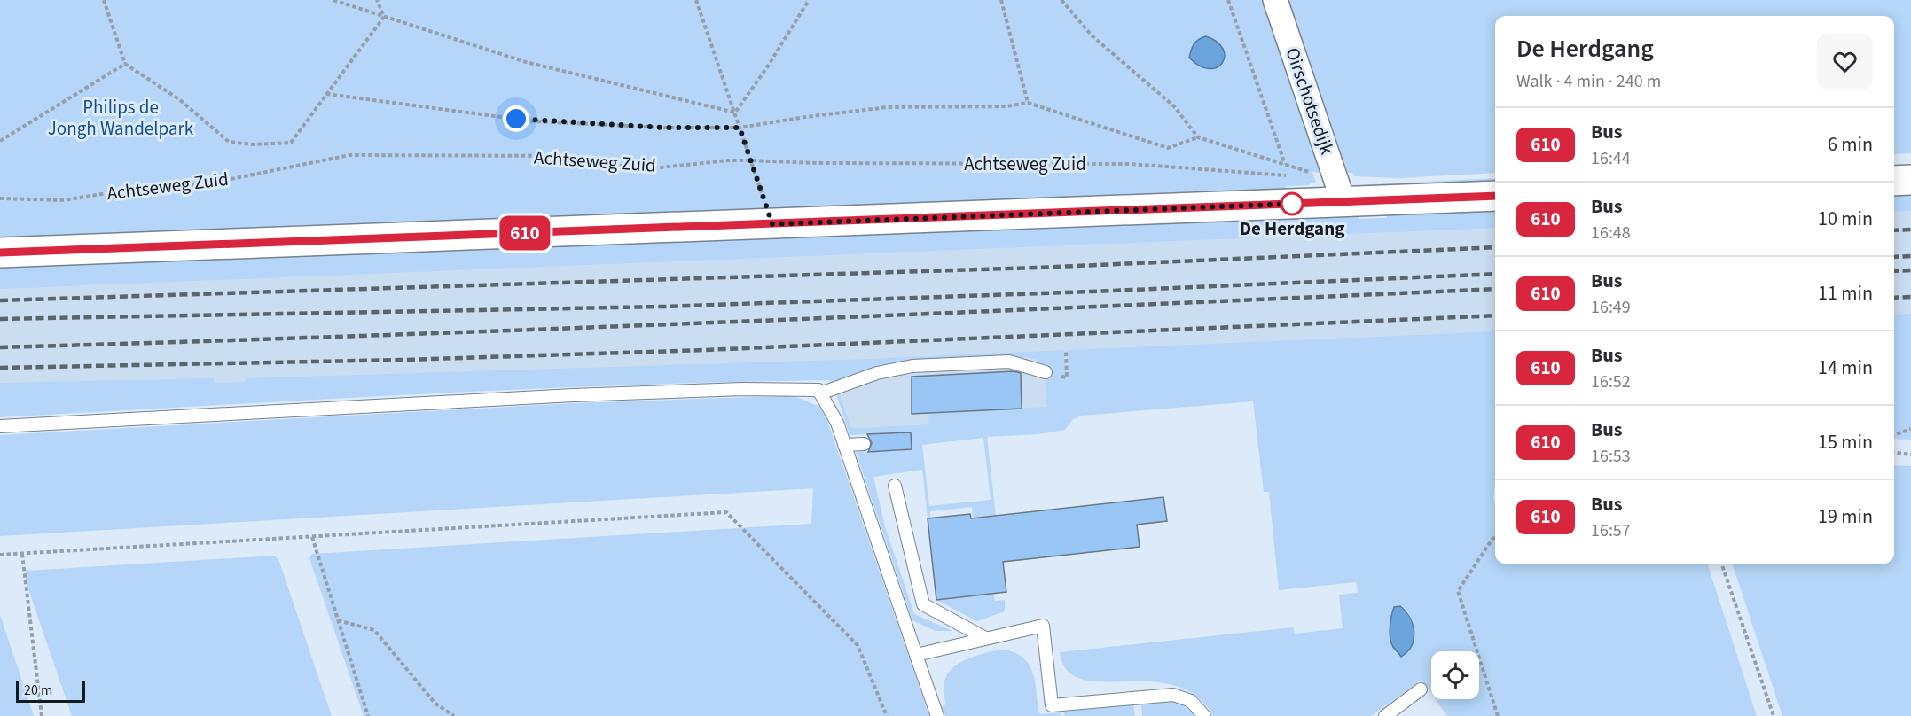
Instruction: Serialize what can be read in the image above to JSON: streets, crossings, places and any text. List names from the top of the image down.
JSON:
{
  "streets": {
    "street": ["Oirschotsedijk"],
    "path": ["Achtseweg Zuid"]
  },
  "parks": ["Philips de Jongh Wandelpark"],
  "places": ["De Herdgang"],
  "lines": ["bus line 610"],
  "scale_bar": "20 m",
  "page": {
    "on_map": "610",
    "heading": ["De Herdgang", "Walk · 4 min · 240 m"],
    "list": [
      {
        "mark": "610",
        "name": "Bus",
        "note": "16:44",
        "value": "6 min"
      },
      {
        "mark": "610",
        "name": "Bus",
        "note": "16:48",
        "value": "10 min"
      },
      {
        "mark": "610",
        "name": "Bus",
        "note": "16:49",
        "value": "11 min"
      },
      {
        "mark": "610",
        "name": "Bus",
        "note": "16:52",
        "value": "14 min"
      },
      {
        "mark": "610",
        "name": "Bus",
        "note": "16:53",
        "value": "15 min"
      },
      {
        "mark": "610",
        "name": "Bus",
        "note": "16:57",
        "value": "19 min"
      }
    ],
    "scale": "20 m"
  }
}
